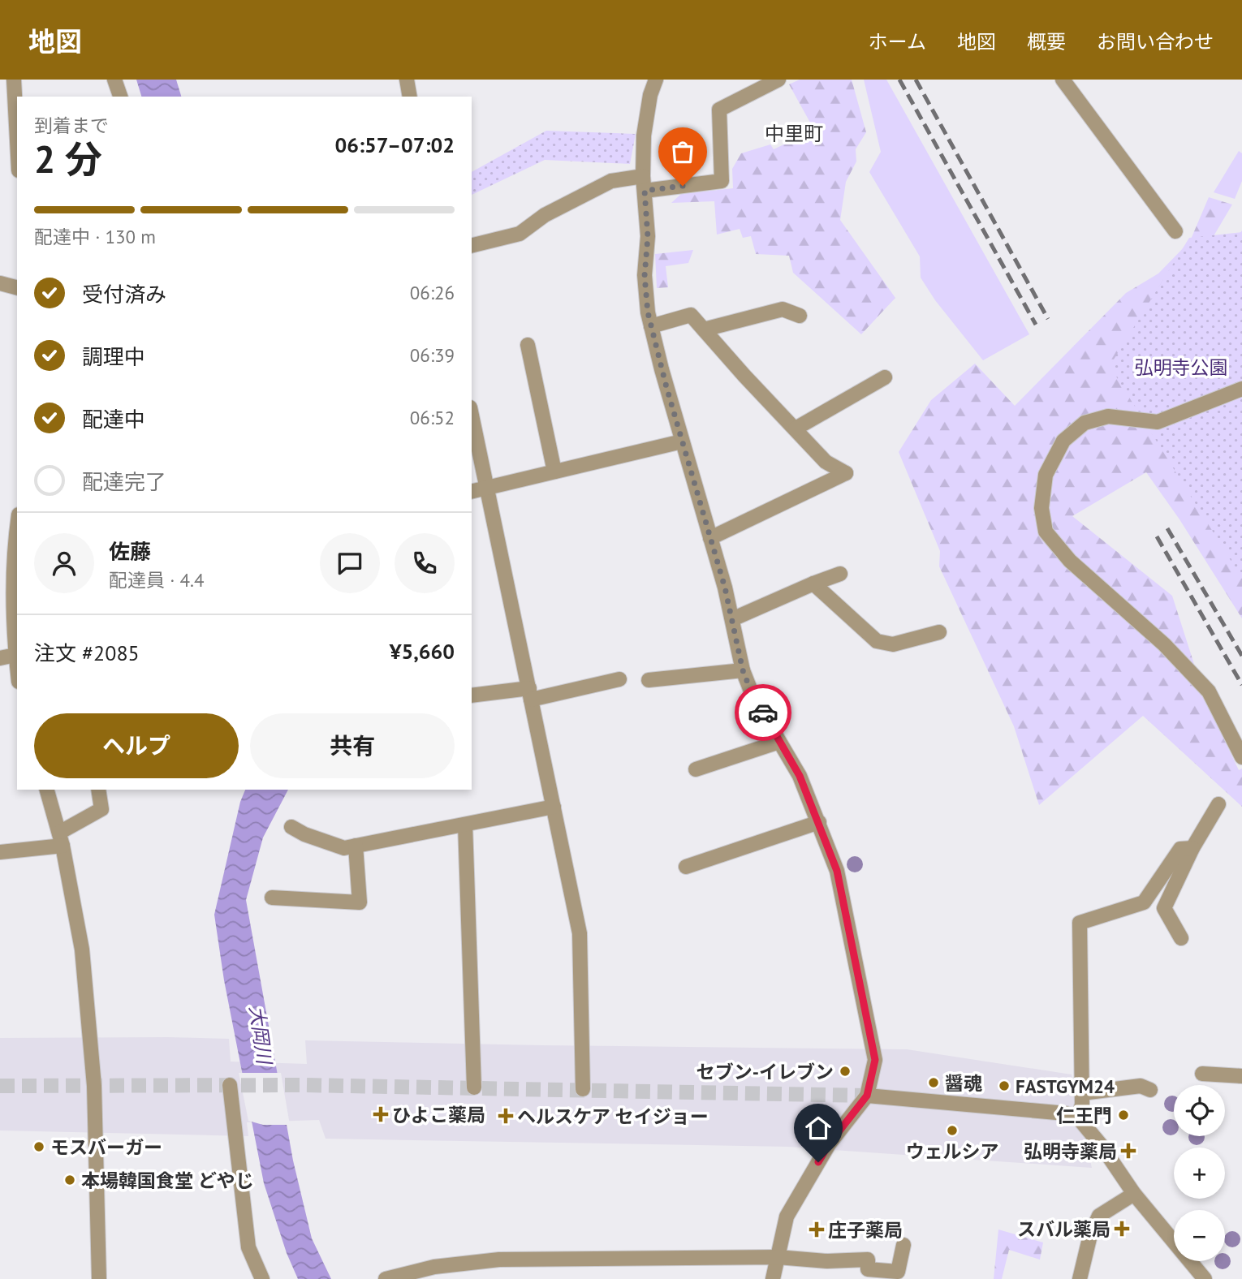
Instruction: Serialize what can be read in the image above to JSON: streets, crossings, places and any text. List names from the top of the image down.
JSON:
{
  "districts": ["中里町"],
  "water": ["大岡川"],
  "parks": ["弘明寺公園"],
  "places": {
    "other": [
      "セブン-イレブン",
      "醤魂",
      "FASTGYM24",
      "仁王門",
      "ウェルシア",
      "モスバーガー",
      "本場韓国食堂 どやじ"
    ],
    "health": [
      "ひよこ薬局",
      "ヘルスケア セイジョー",
      "弘明寺薬局",
      "スバル薬局",
      "庄子薬局"
    ]
  },
  "page": {
    "header": "地図",
    "nav": [
      "ホーム",
      "地図",
      "概要",
      "お問い合わせ"
    ],
    "heading": ["2 分", "到着まで", "06:57–07:02"],
    "panel": [
      "佐藤",
      "配達員 · 4.4",
      "注文 #2085",
      "¥5,660"
    ],
    "bar": "配達中 · 130 m",
    "list": [
      ["受付済み", "06:26"],
      ["調理中", "06:39"],
      ["配達中", "06:52"],
      "配達完了"
    ],
    "buttons": ["ヘルプ", "共有"],
    "map_buttons": ["+", "−"]
  }
}
